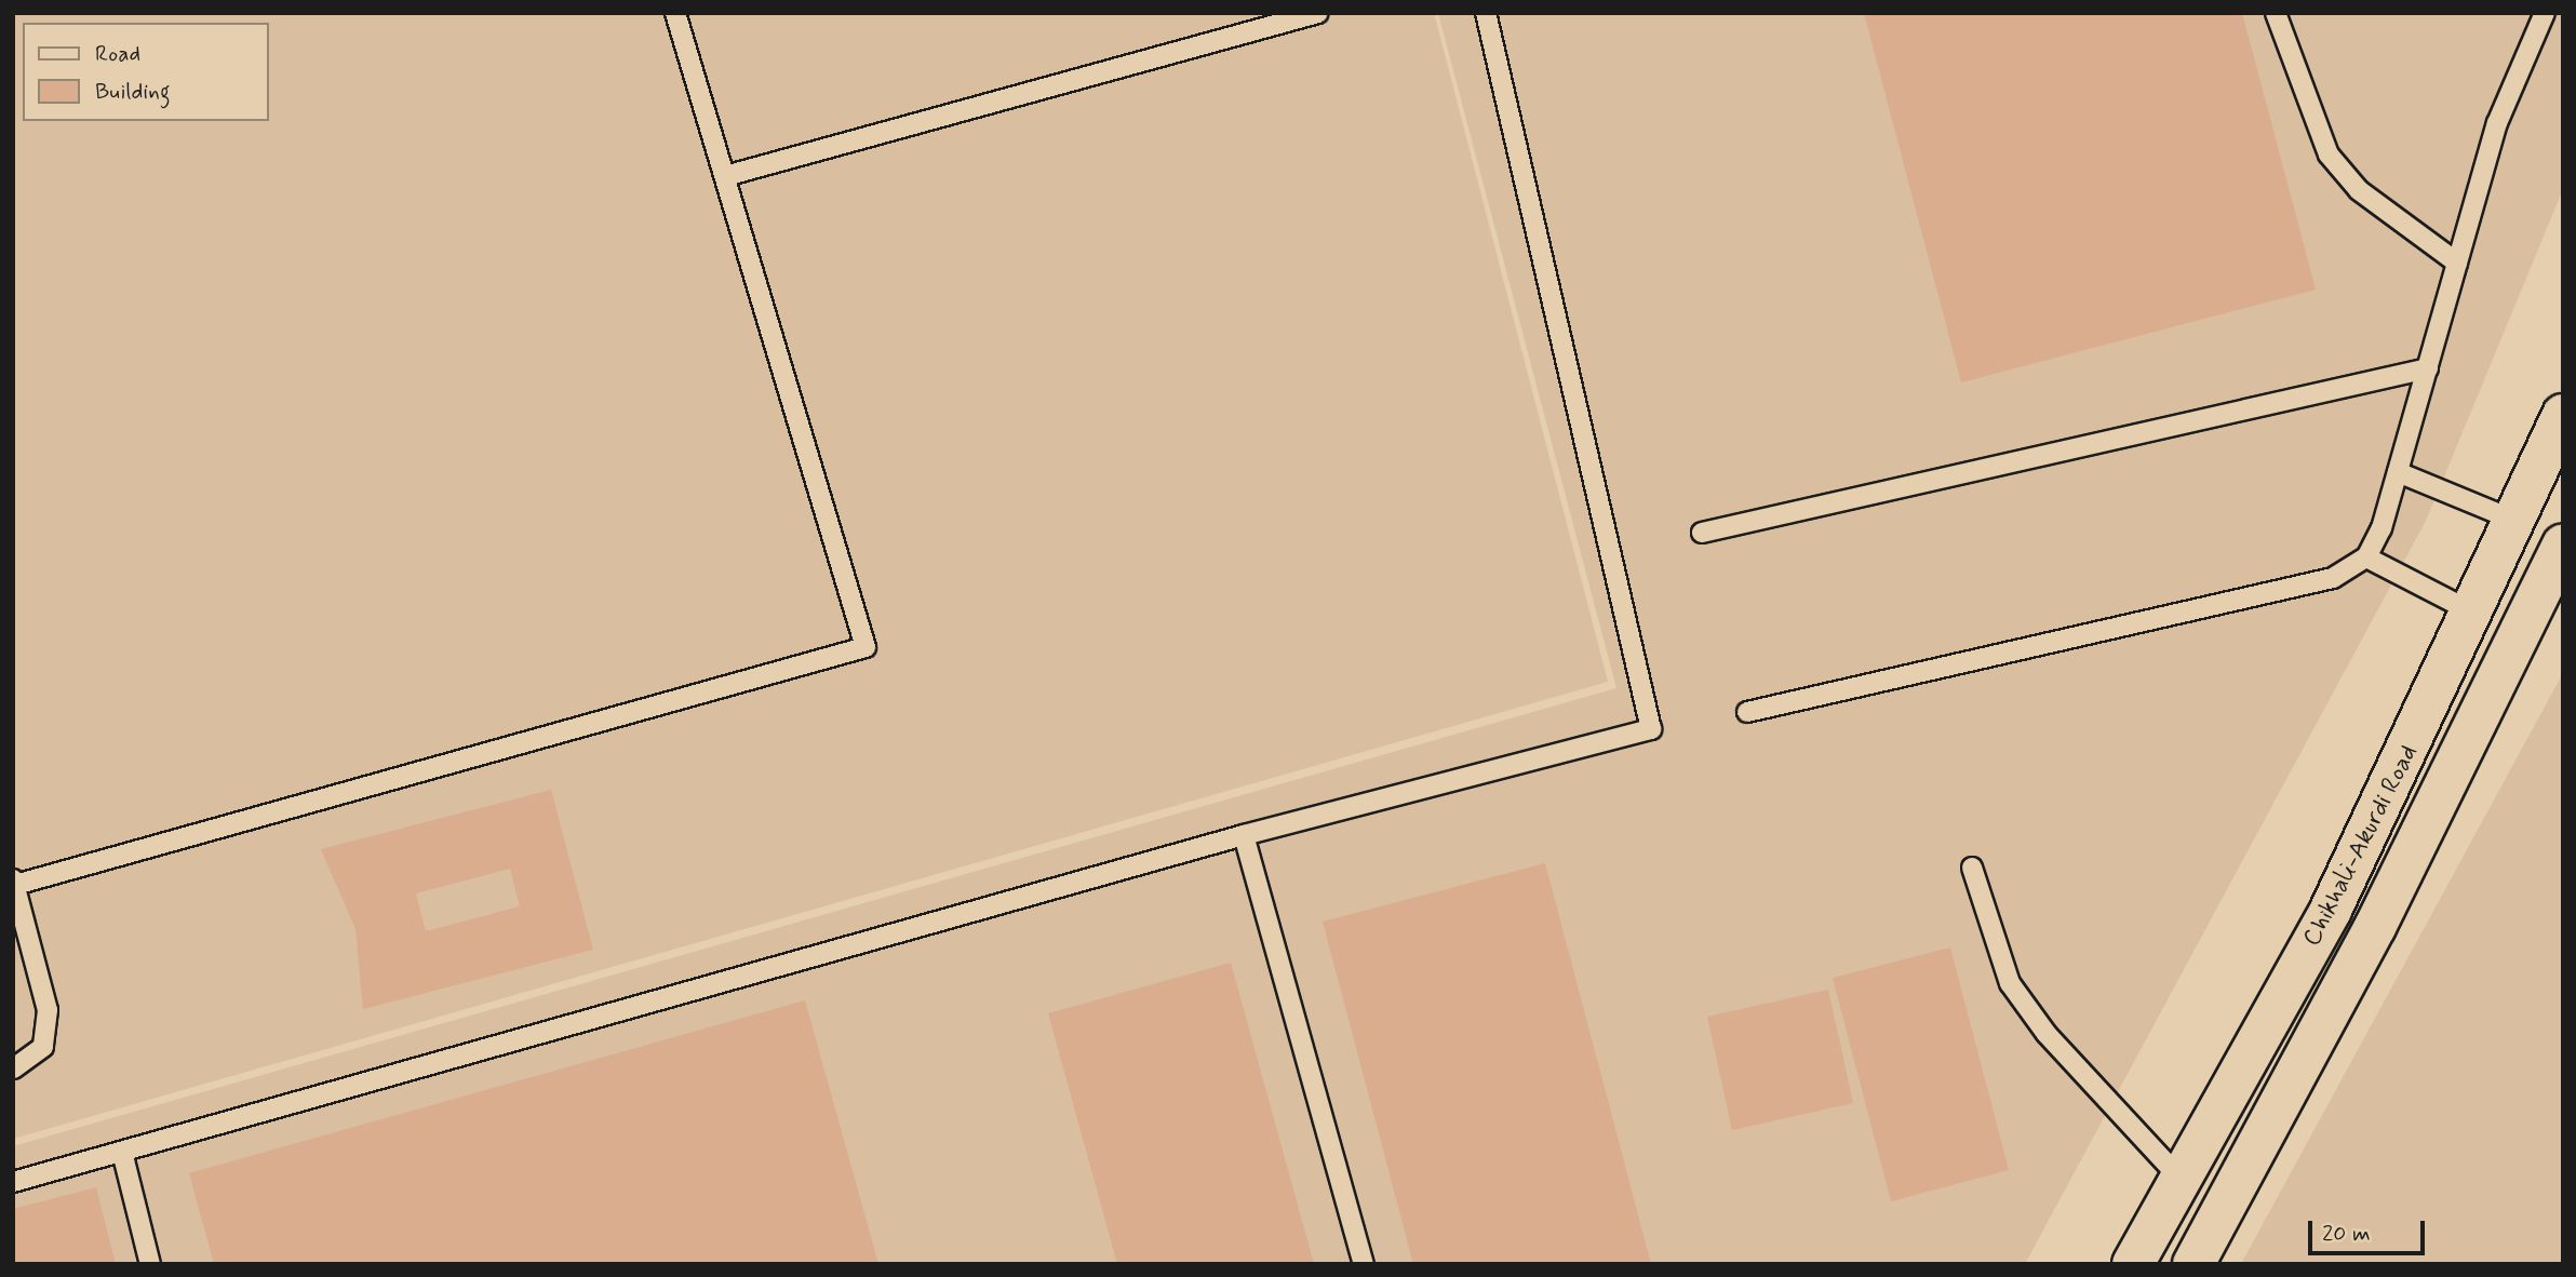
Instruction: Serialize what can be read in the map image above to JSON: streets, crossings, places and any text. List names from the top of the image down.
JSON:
{
  "streets": {
    "main road": ["Chikhali-Akurdi Road"]
  },
  "legend": ["Road", "Building"],
  "scale_bar": "20 m"
}
